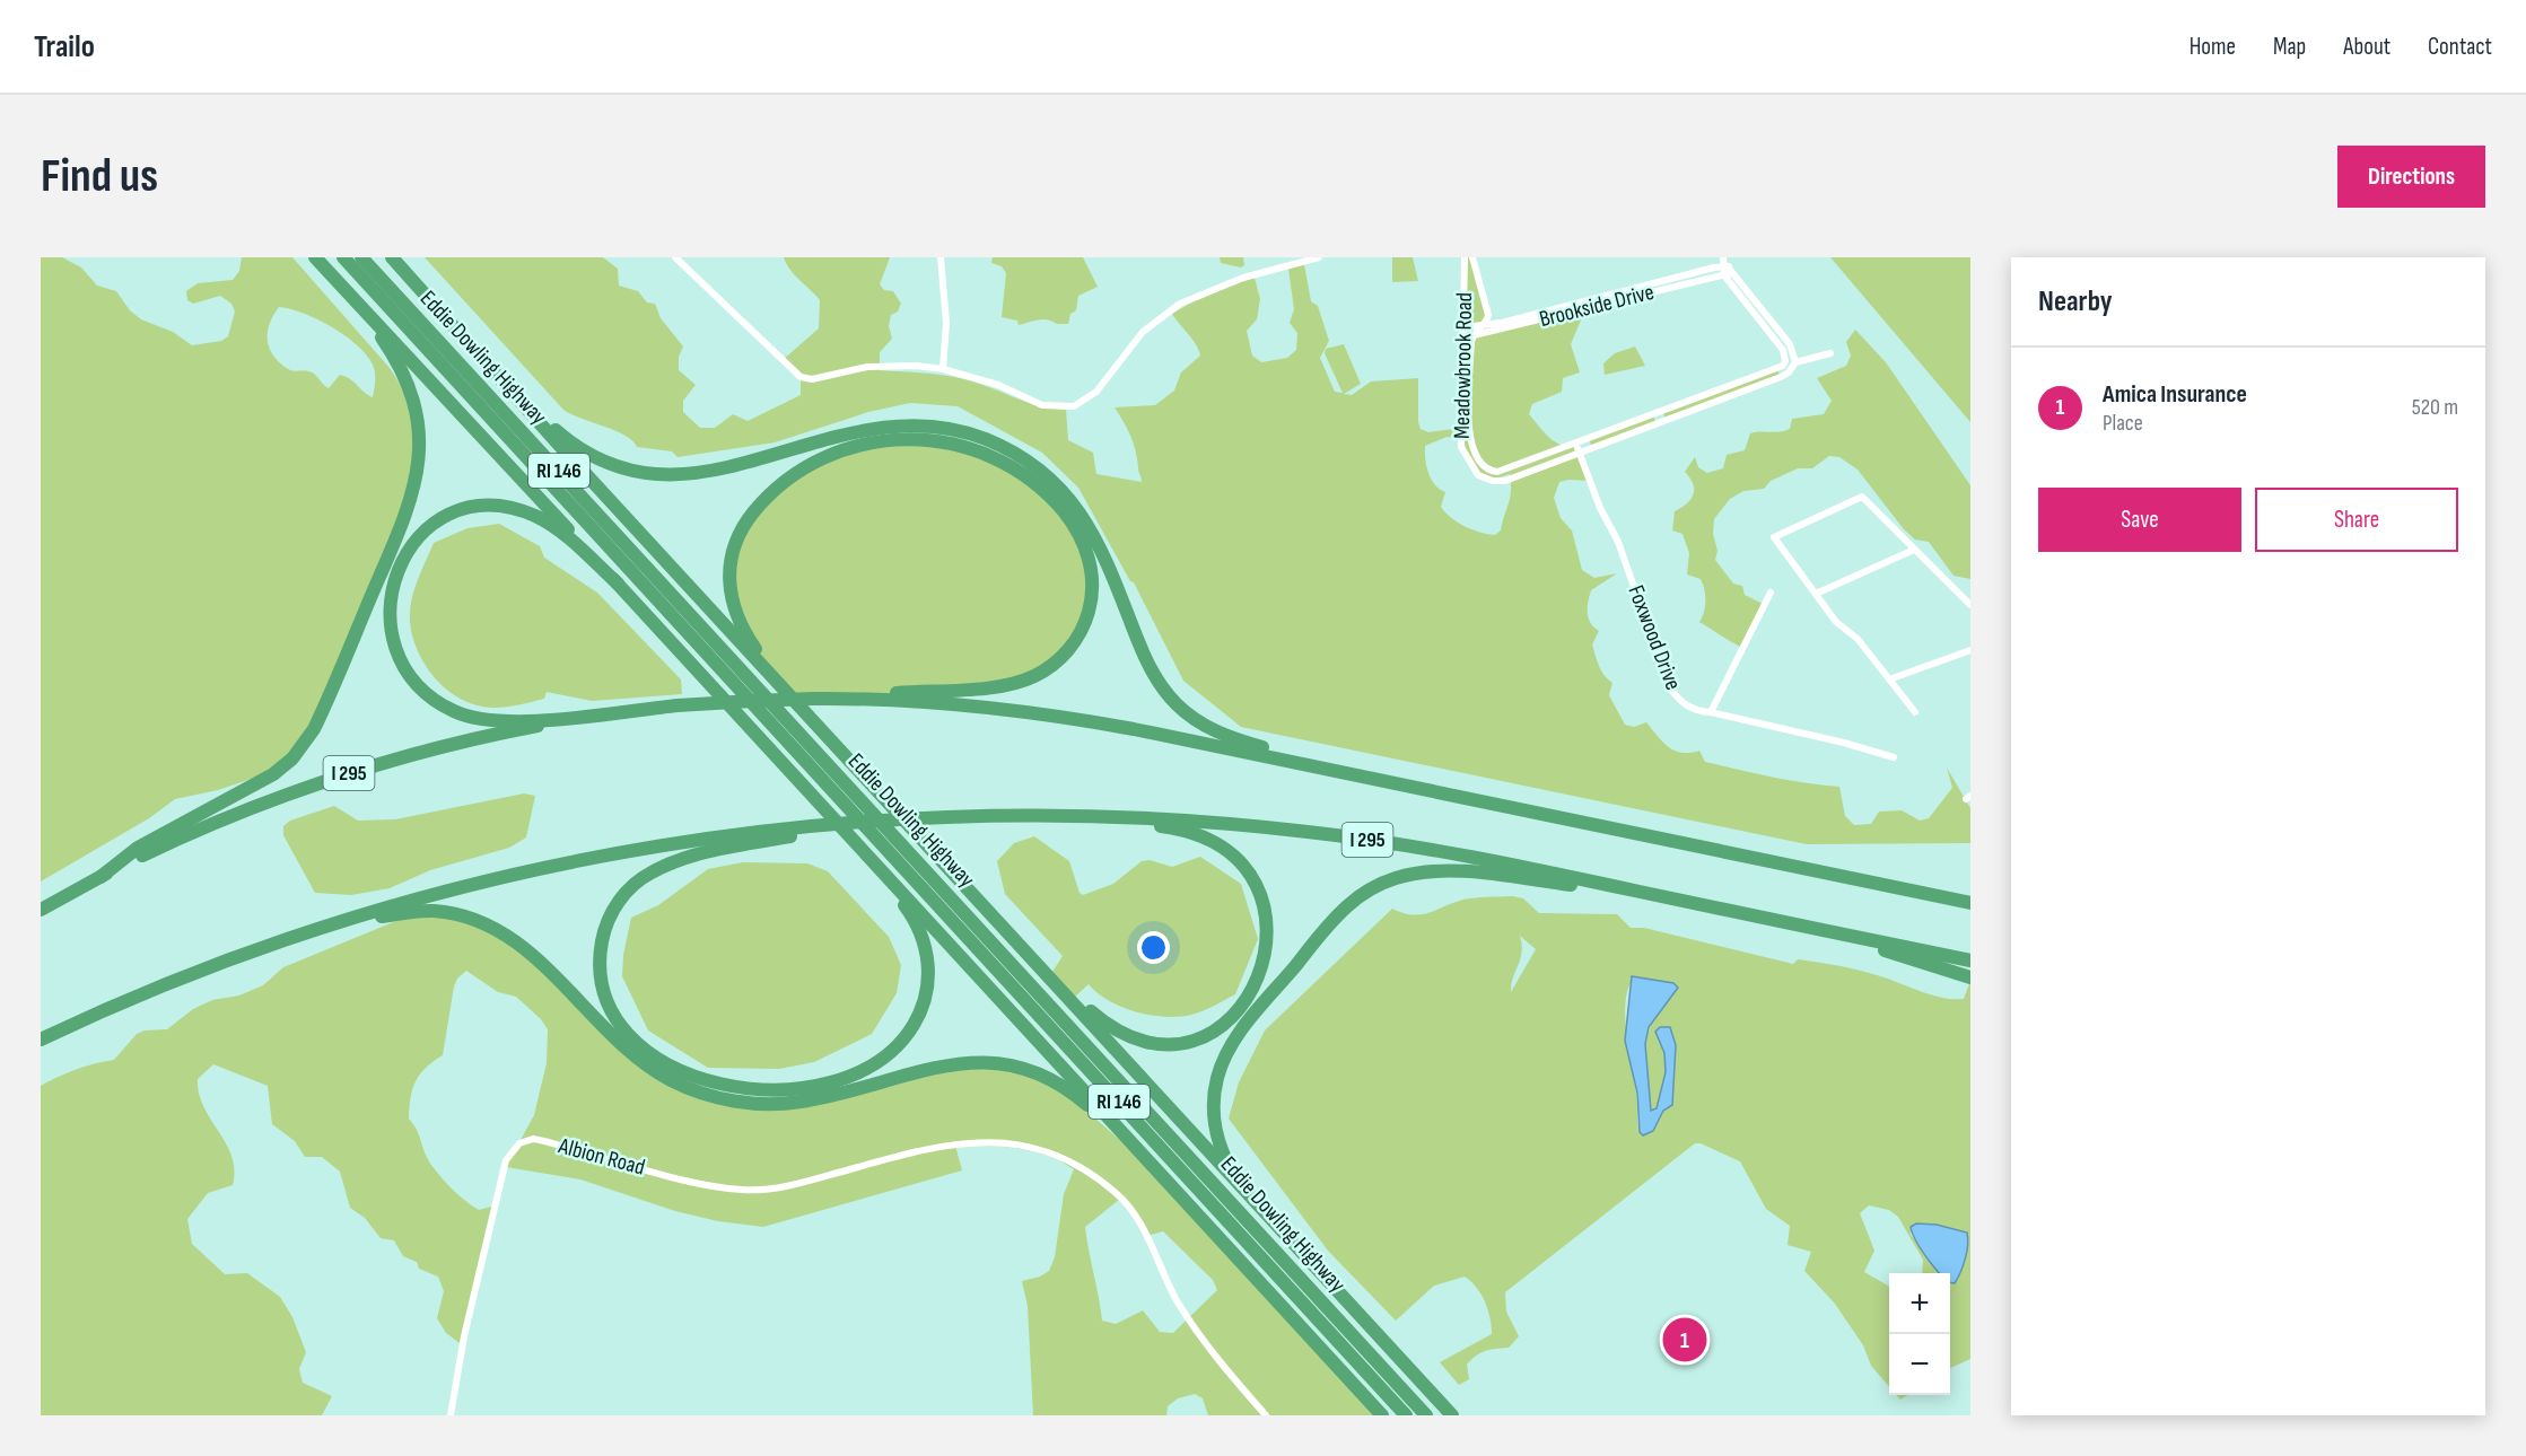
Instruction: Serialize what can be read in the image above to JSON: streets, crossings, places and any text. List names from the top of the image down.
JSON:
{
  "streets": {
    "highway": ["Eddie Dowling Highway", "RI 146", "I 295"],
    "street": [
      "Brookside Drive",
      "Meadowbrook Road",
      "Foxwood Drive",
      "Albion Road"
    ]
  },
  "crossings": [
    ["Brookside Drive", "Meadowbrook Road"],
    ["Meadowbrook Road", "Foxwood Drive"]
  ],
  "page": {
    "header": "Trailo",
    "nav": [
      "Home",
      "Map",
      "About",
      "Contact"
    ],
    "buttons": [
      "Directions",
      ["Save", "Share"]
    ],
    "title": "Find us",
    "heading": "Nearby",
    "list": [
      {
        "mark": "1",
        "name": "Amica Insurance",
        "note": "Place",
        "value": "520 m"
      }
    ],
    "map_buttons": ["+", "−"],
    "pins": "1"
  }
}
